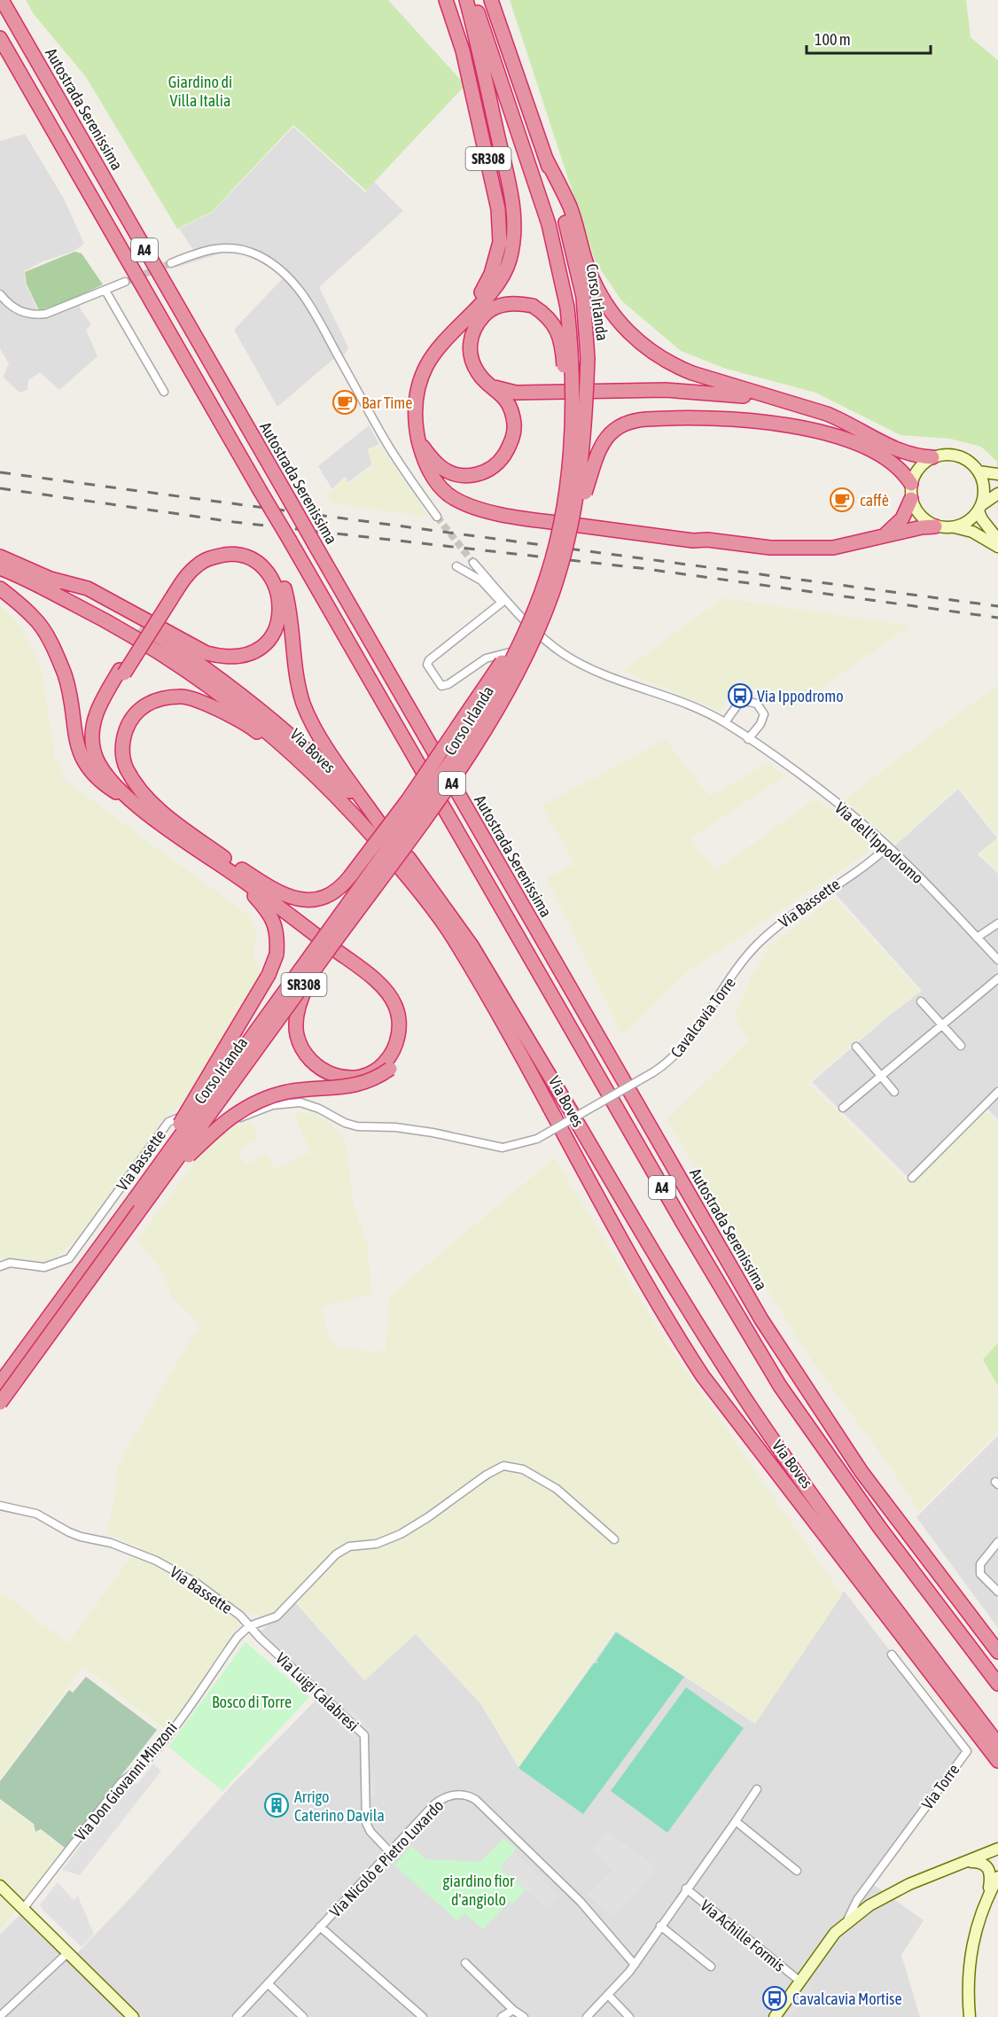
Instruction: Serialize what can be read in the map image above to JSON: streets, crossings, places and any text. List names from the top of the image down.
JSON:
{
  "streets": {
    "highway": [
      "Autostrada Serenissima",
      "SR308",
      "A4",
      "Corso Irlanda",
      "Via Boves"
    ],
    "street": [
      "Via dell'Ippodromo",
      "Via Bassette",
      "Cavalcavia Torre",
      "Via Luigi Calabresi",
      "Via Don Giovanni Minzoni",
      "Via Torre",
      "Via Nicolò e Pietro Luxardo",
      "Via Achille Formis"
    ]
  },
  "crossings": [
    ["Via dell'Ippodromo", "Via Bassette"],
    ["Via Bassette", "Cavalcavia Torre"],
    ["Via Bassette", "Via Luigi Calabresi"],
    ["Via Bassette", "Via Don Giovanni Minzoni"],
    ["Via Luigi Calabresi", "Via Don Giovanni Minzoni"],
    ["Via Luigi Calabresi", "Via Nicolò e Pietro Luxardo"]
  ],
  "parks": ["Giardino di Villa Italia", "Bosco di Torre", "giardino fior d'angiolo"],
  "places": {
    "cafe": ["Bar Time", "caffè"],
    "bus stop": ["Via Ippodromo", "Cavalcavia Mortise"],
    "building": ["Arrigo Caterino Davila"]
  },
  "scale_bar": "100 m"
}
